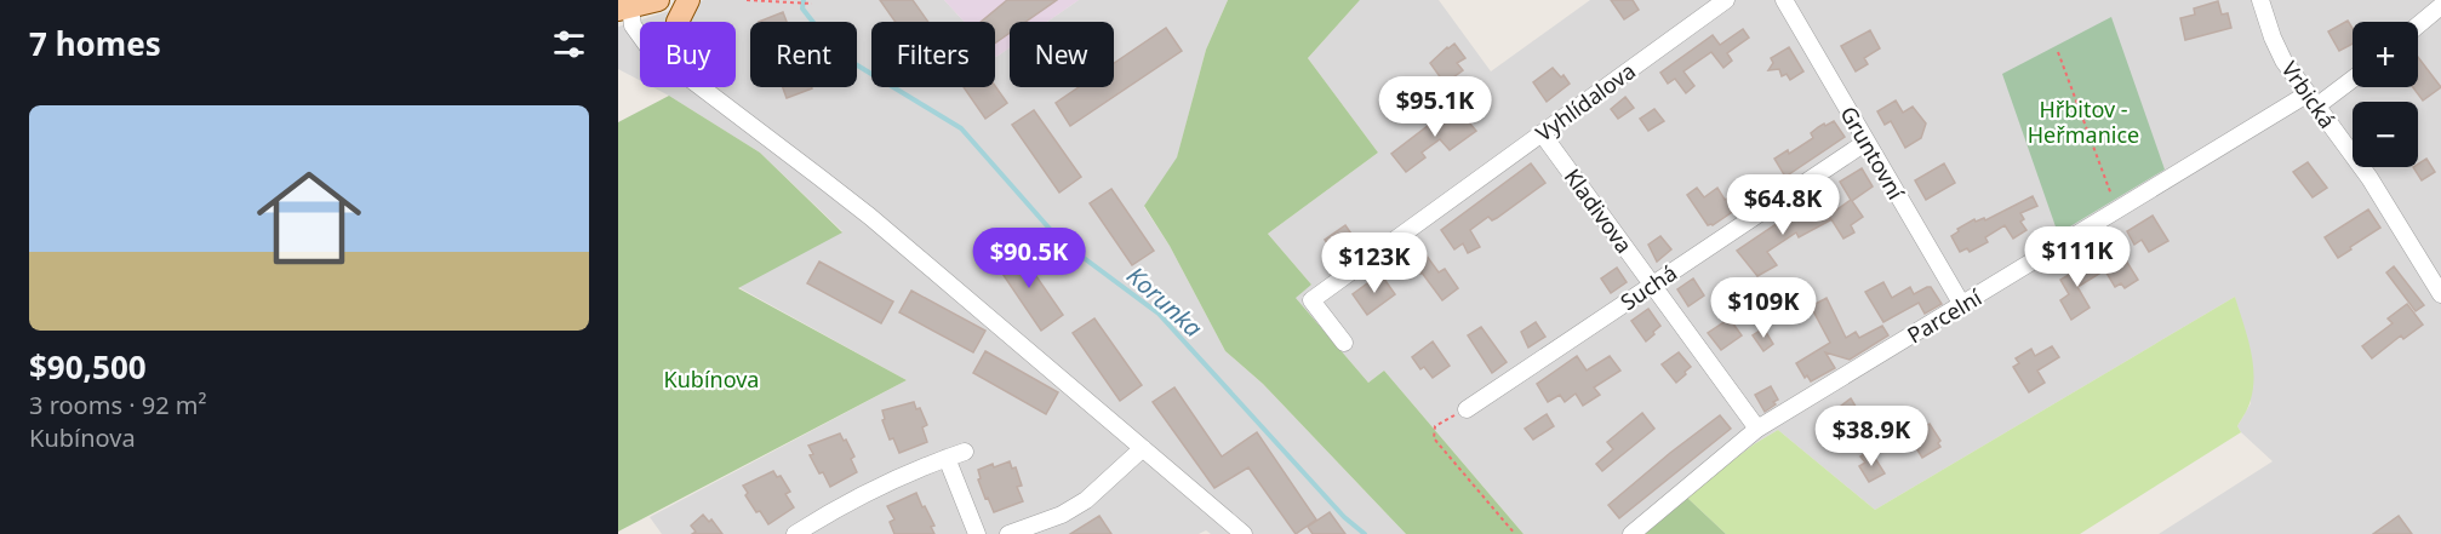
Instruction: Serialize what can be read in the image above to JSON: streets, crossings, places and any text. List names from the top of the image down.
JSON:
{
  "streets": {
    "street": [
      "Vrbická",
      "Vyhlídalova",
      "Gruntovní",
      "Kladivova",
      "Suchá",
      "Parcelní"
    ]
  },
  "crossings": [
    ["Vrbická", "Parcelní"],
    ["Vyhlídalova", "Kladivova"],
    ["Gruntovní", "Suchá"],
    ["Gruntovní", "Parcelní"],
    ["Kladivova", "Suchá"],
    ["Kladivova", "Parcelní"]
  ],
  "water": ["Korunka"],
  "parks": ["Hřbitov - Heřmanice", "Kubínova"],
  "page": {
    "heading": "7 homes",
    "map_buttons": ["+", "−"],
    "chip": [
      "Buy",
      "Rent",
      "Filters",
      "New"
    ],
    "price": [
      "$95.1K",
      "$64.8K",
      "$111K",
      "$90.5K",
      "$123K",
      "$109K",
      "$38.9K"
    ],
    "list": [
      {
        "name": "$90,500",
        "note": "3 rooms · 92 m² · Kubínova"
      }
    ]
  }
}
